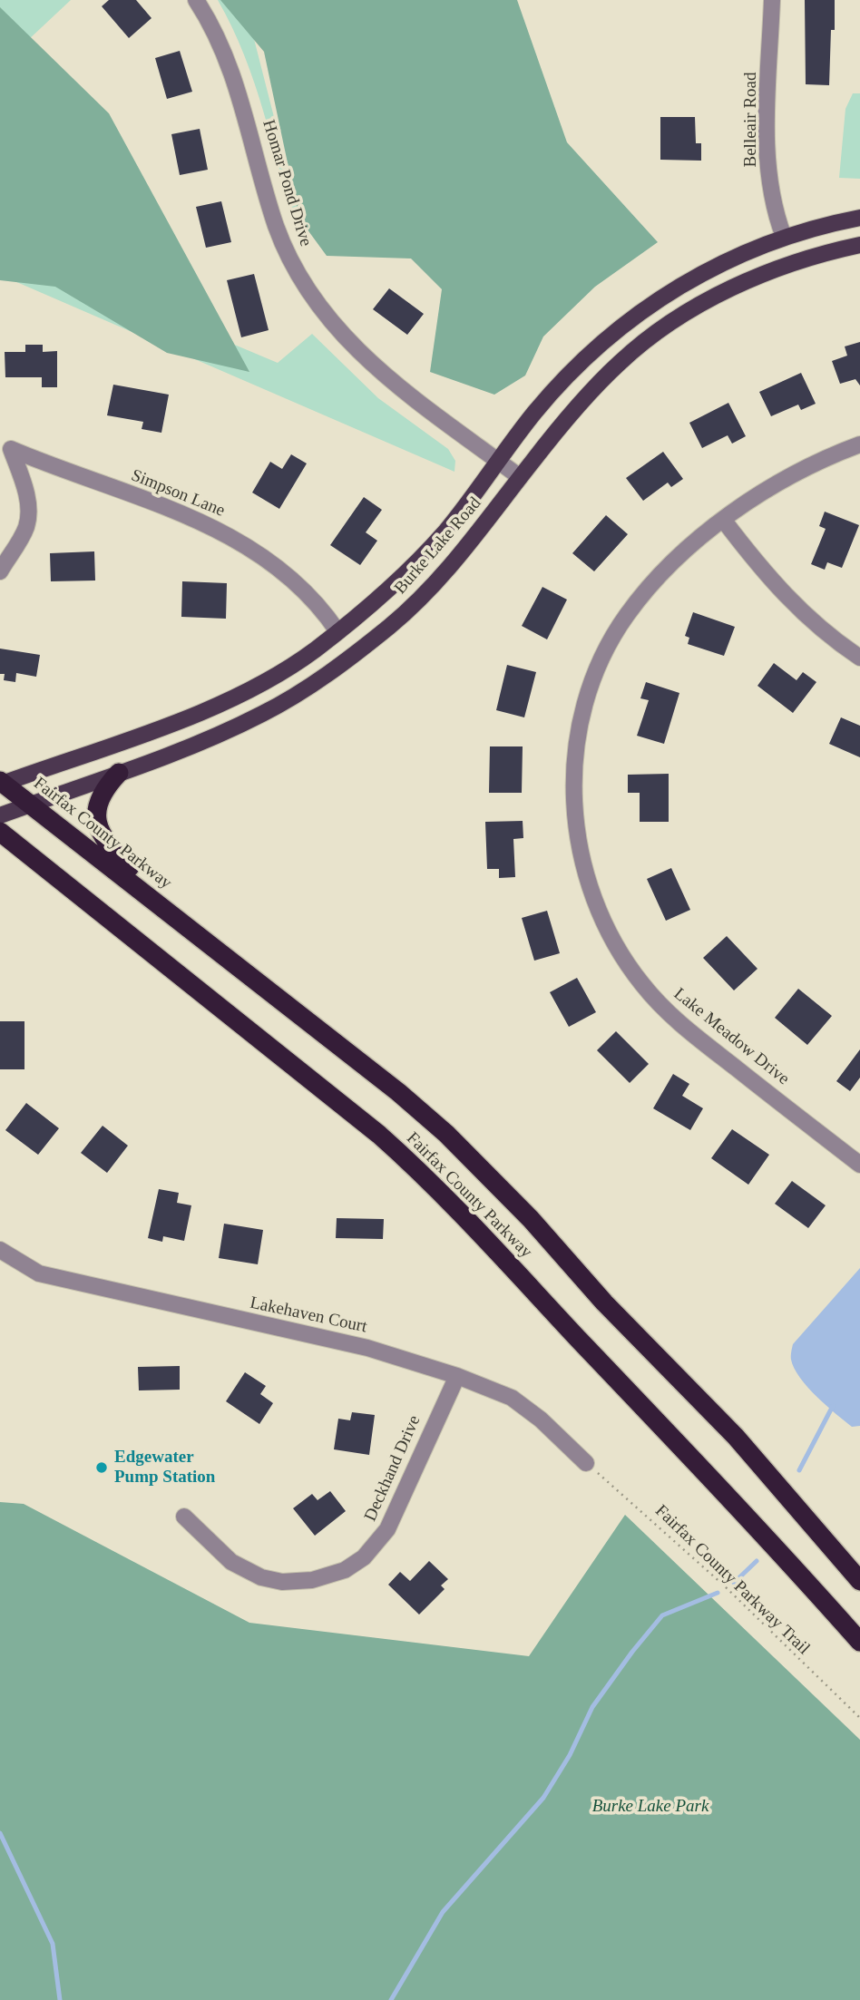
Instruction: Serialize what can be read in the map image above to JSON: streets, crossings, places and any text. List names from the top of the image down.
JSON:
{
  "streets": {
    "highway": ["Fairfax County Parkway"],
    "main road": ["Burke Lake Road"],
    "street": [
      "Belleair Road",
      "Homar Pond Drive",
      "Simpson Lane",
      "Lake Meadow Drive",
      "Lakehaven Court",
      "Deckhand Drive"
    ],
    "path": ["Fairfax County Parkway Trail"]
  },
  "crossings": [
    ["Belleair Road", "Burke Lake Road"],
    ["Homar Pond Drive", "Burke Lake Road"],
    ["Simpson Lane", "Burke Lake Road"],
    ["Burke Lake Road", "Fairfax County Parkway"],
    ["Lakehaven Court", "Deckhand Drive"],
    ["Lakehaven Court", "Fairfax County Parkway Trail"]
  ],
  "parks": ["Burke Lake Park"],
  "places": ["Edgewater Pump Station"]
}
